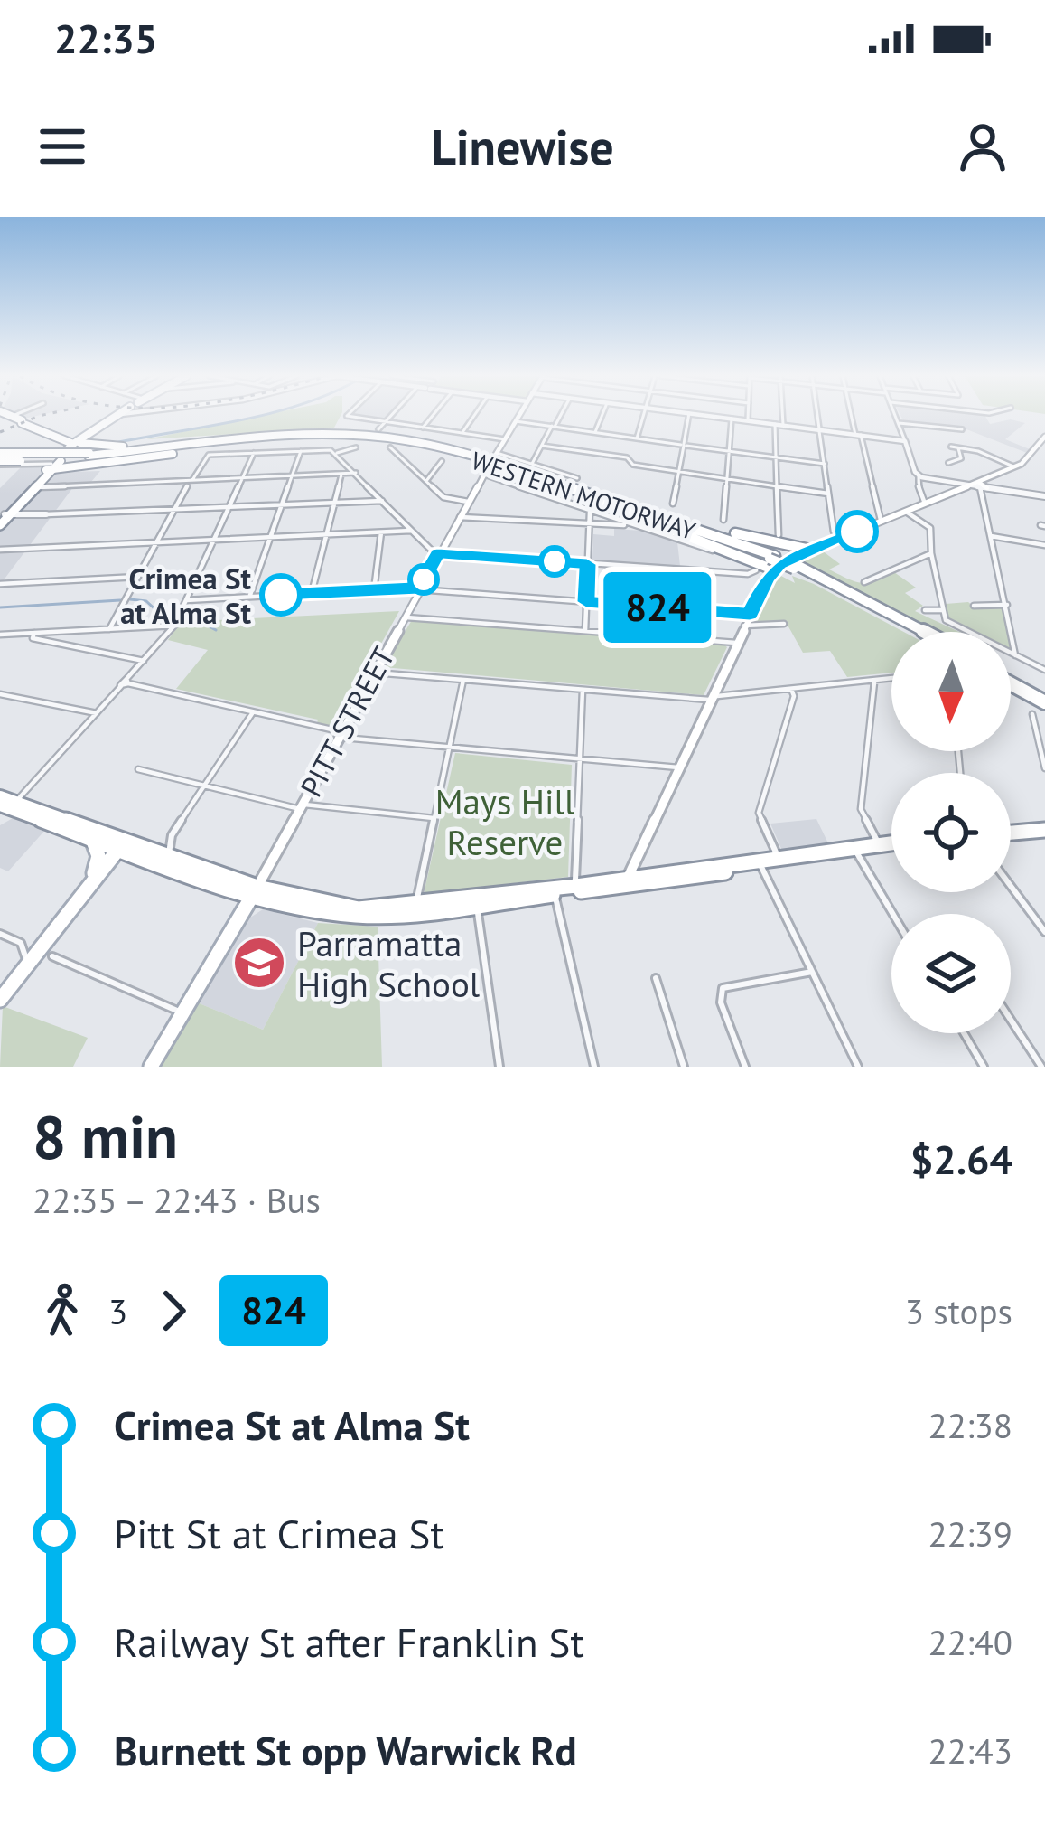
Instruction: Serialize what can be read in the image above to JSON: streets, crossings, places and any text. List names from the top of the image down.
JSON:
{
  "streets": {
    "highway": ["WESTERN MOTORWAY"],
    "main road": ["PITT STREET"]
  },
  "parks": ["Mays Hill Reserve"],
  "places": {
    "other": ["Crimea St at Alma St"],
    "school or university": ["Parramatta High School"]
  },
  "lines": ["bus line 824"],
  "north": "bottom",
  "page": {
    "status": "22:35",
    "header": "Linewise",
    "on_map": "824",
    "heading": ["8 min", "22:35 – 22:43 · Bus", "$2.64"],
    "legs": ["3", "824", "3 stops"],
    "list": [
      {
        "name": "Crimea St at Alma St",
        "value": "22:38"
      },
      {
        "name": "Pitt St at Crimea St",
        "value": "22:39"
      },
      {
        "name": "Railway St after Franklin St",
        "value": "22:40"
      },
      {
        "name": "Burnett St opp Warwick Rd",
        "value": "22:43"
      }
    ]
  }
}
